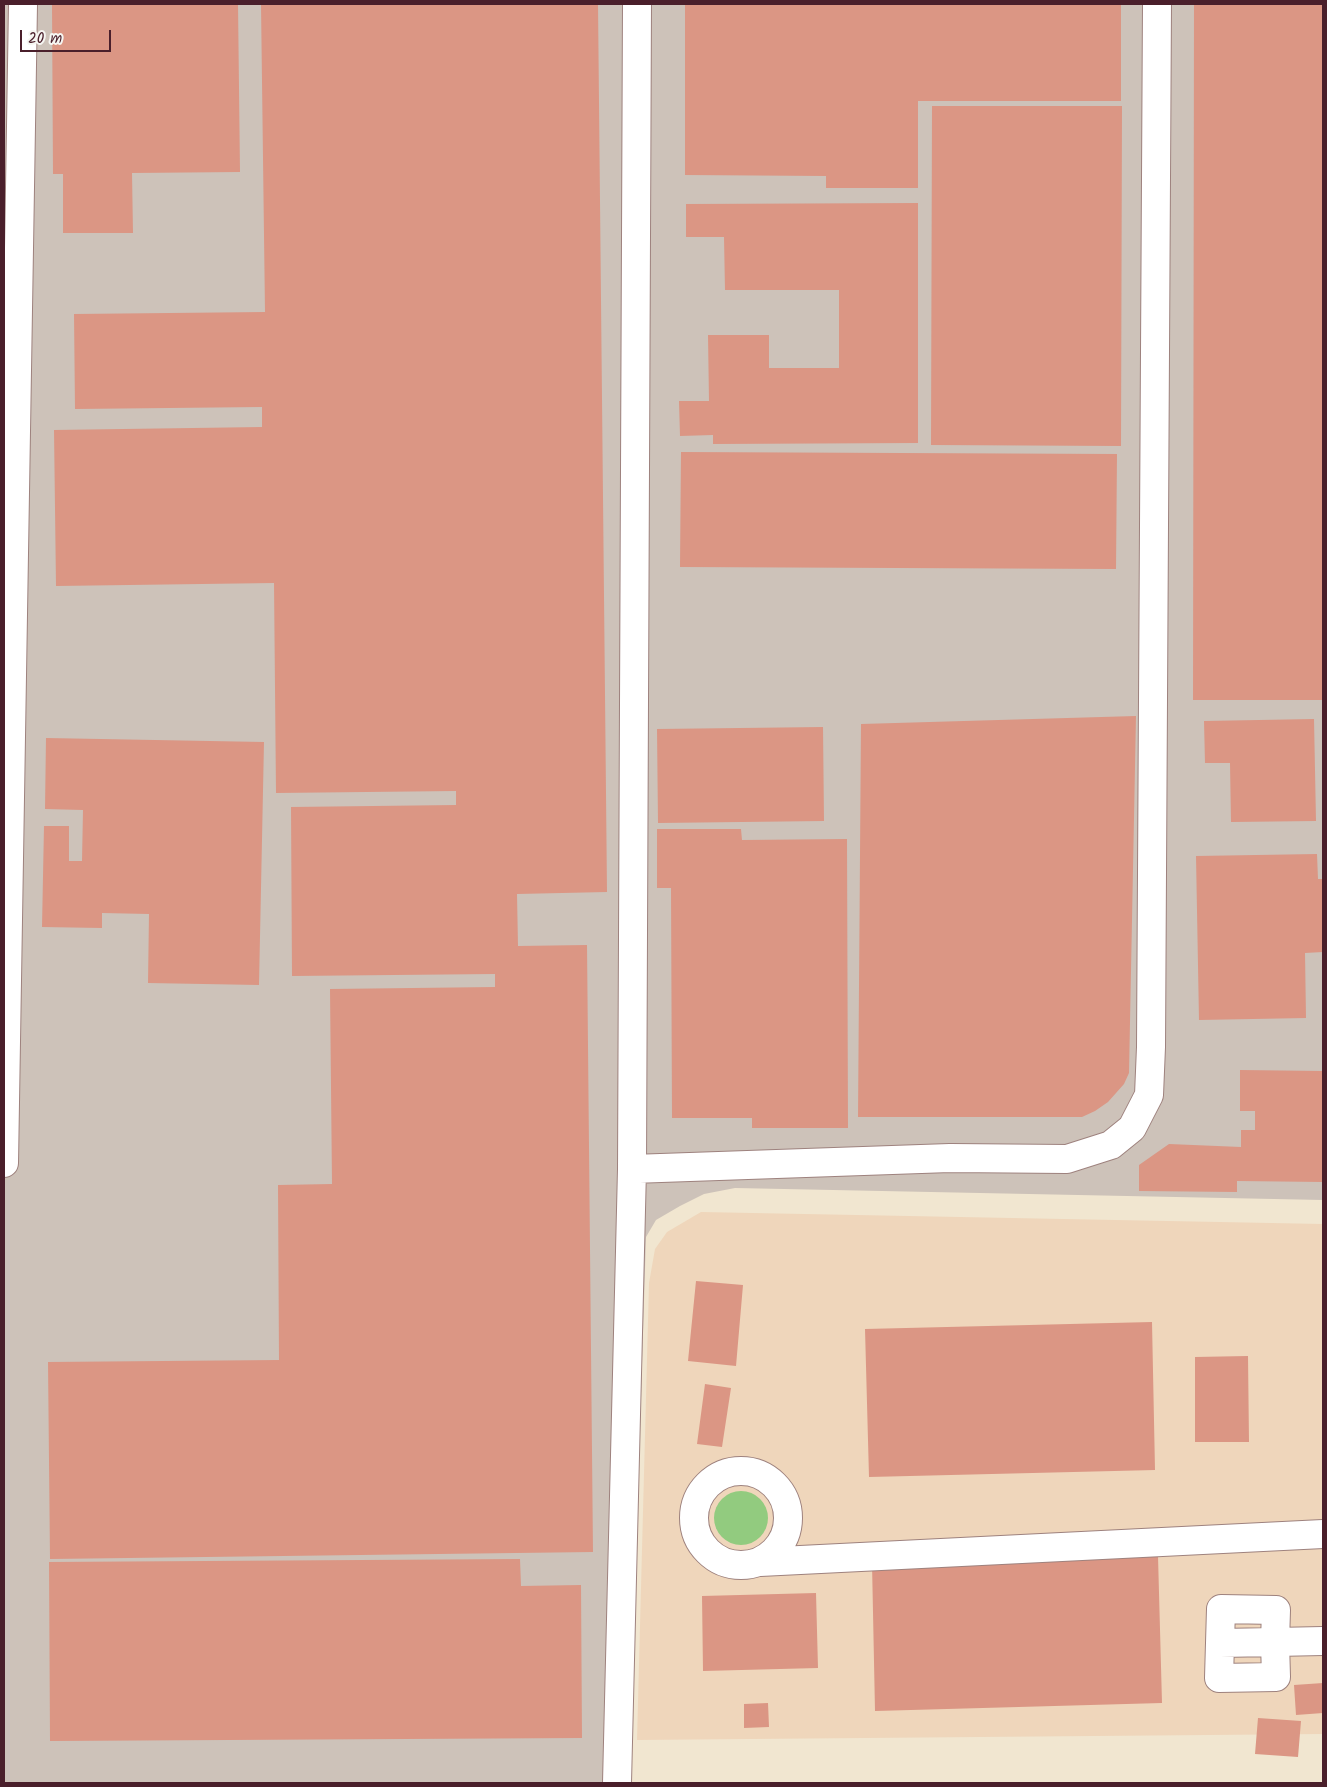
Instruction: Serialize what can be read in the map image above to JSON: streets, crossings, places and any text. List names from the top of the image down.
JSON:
{
  "scale_bar": "20 m"
}
